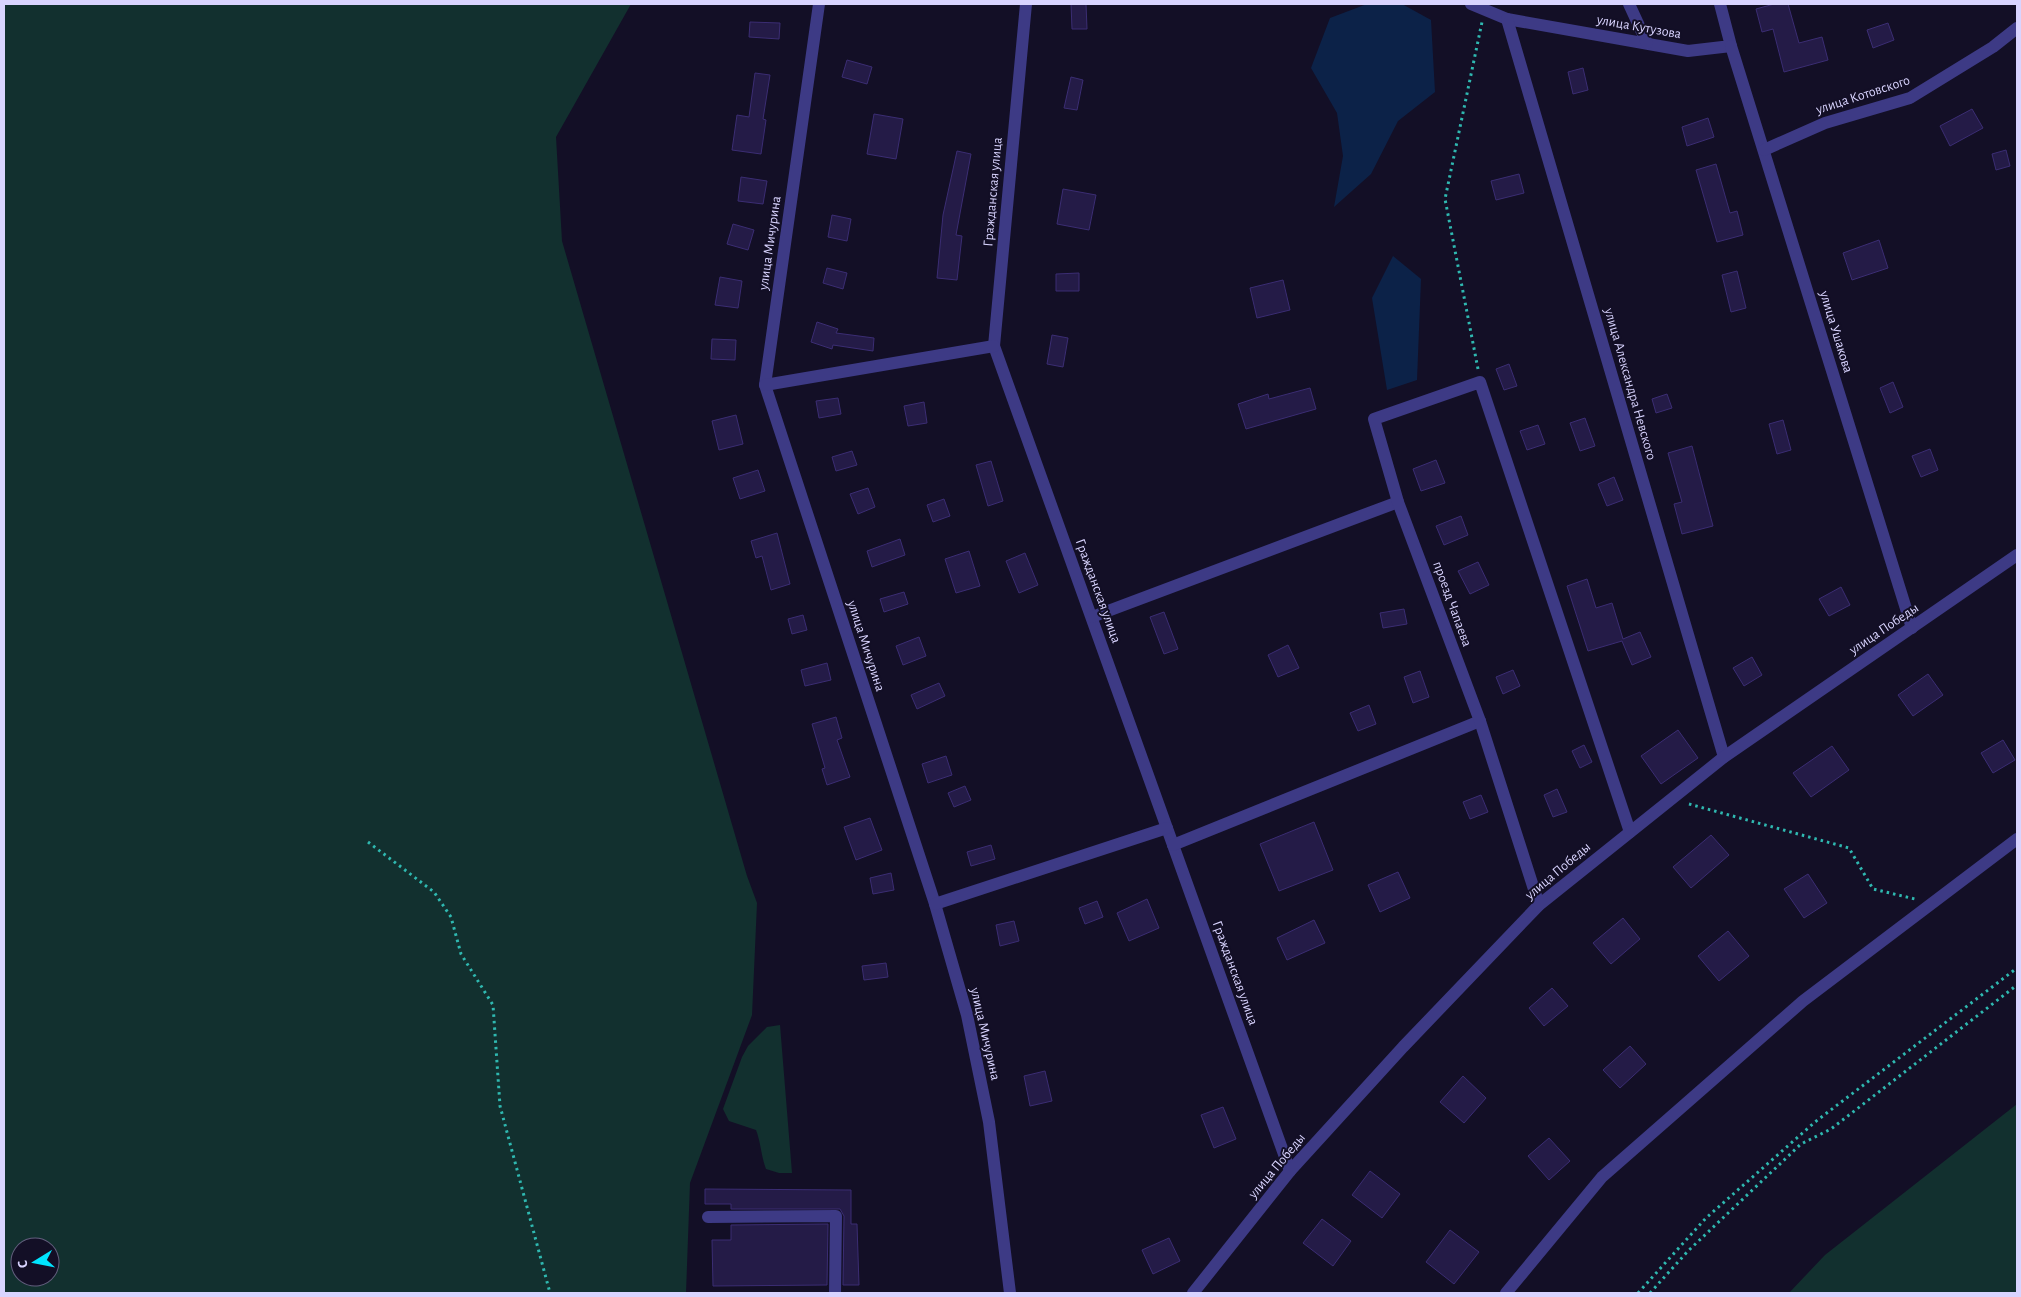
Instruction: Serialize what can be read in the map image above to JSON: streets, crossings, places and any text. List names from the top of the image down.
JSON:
{
  "streets": {
    "street": [
      "улица Кутузова",
      "улица Котовского",
      "Гражданская улица",
      "улица Мичурина",
      "улица Ушакова",
      "улица Александра Невского",
      "проезд Чапаева",
      "улица Победы"
    ]
  },
  "crossings": [
    ["улица Кутузова", "улица Ушакова"],
    ["улица Кутузова", "улица Александра Невского"],
    ["улица Котовского", "улица Ушакова"],
    ["Гражданская улица", "улица Победы"],
    ["улица Ушакова", "улица Победы"],
    ["улица Александра Невского", "улица Победы"],
    ["проезд Чапаева", "улица Победы"]
  ],
  "north": "left"
}
